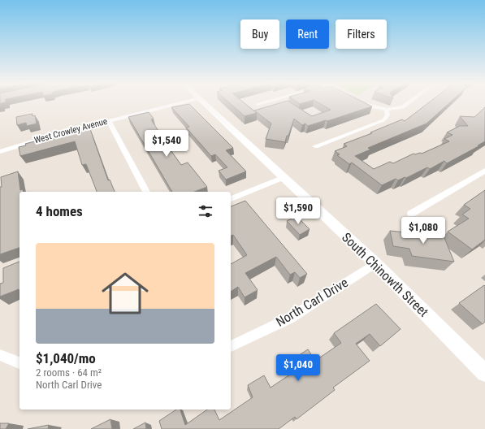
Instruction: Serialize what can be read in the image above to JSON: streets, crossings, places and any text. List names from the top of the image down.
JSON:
{
  "streets": {
    "street": ["West Crowley Avenue", "South Chinowth Street", "North Carl Drive"]
  },
  "crossings": [
    ["South Chinowth Street", "North Carl Drive"]
  ],
  "page": {
    "chip": ["Buy", "Rent", "Filters"],
    "price": [
      "$1,540",
      "$1,590",
      "$1,080",
      "$1,040"
    ],
    "heading": "4 homes",
    "list": [
      {
        "name": "$1,040/mo",
        "note": "2 rooms · 64 m² · North Carl Drive"
      }
    ]
  }
}
